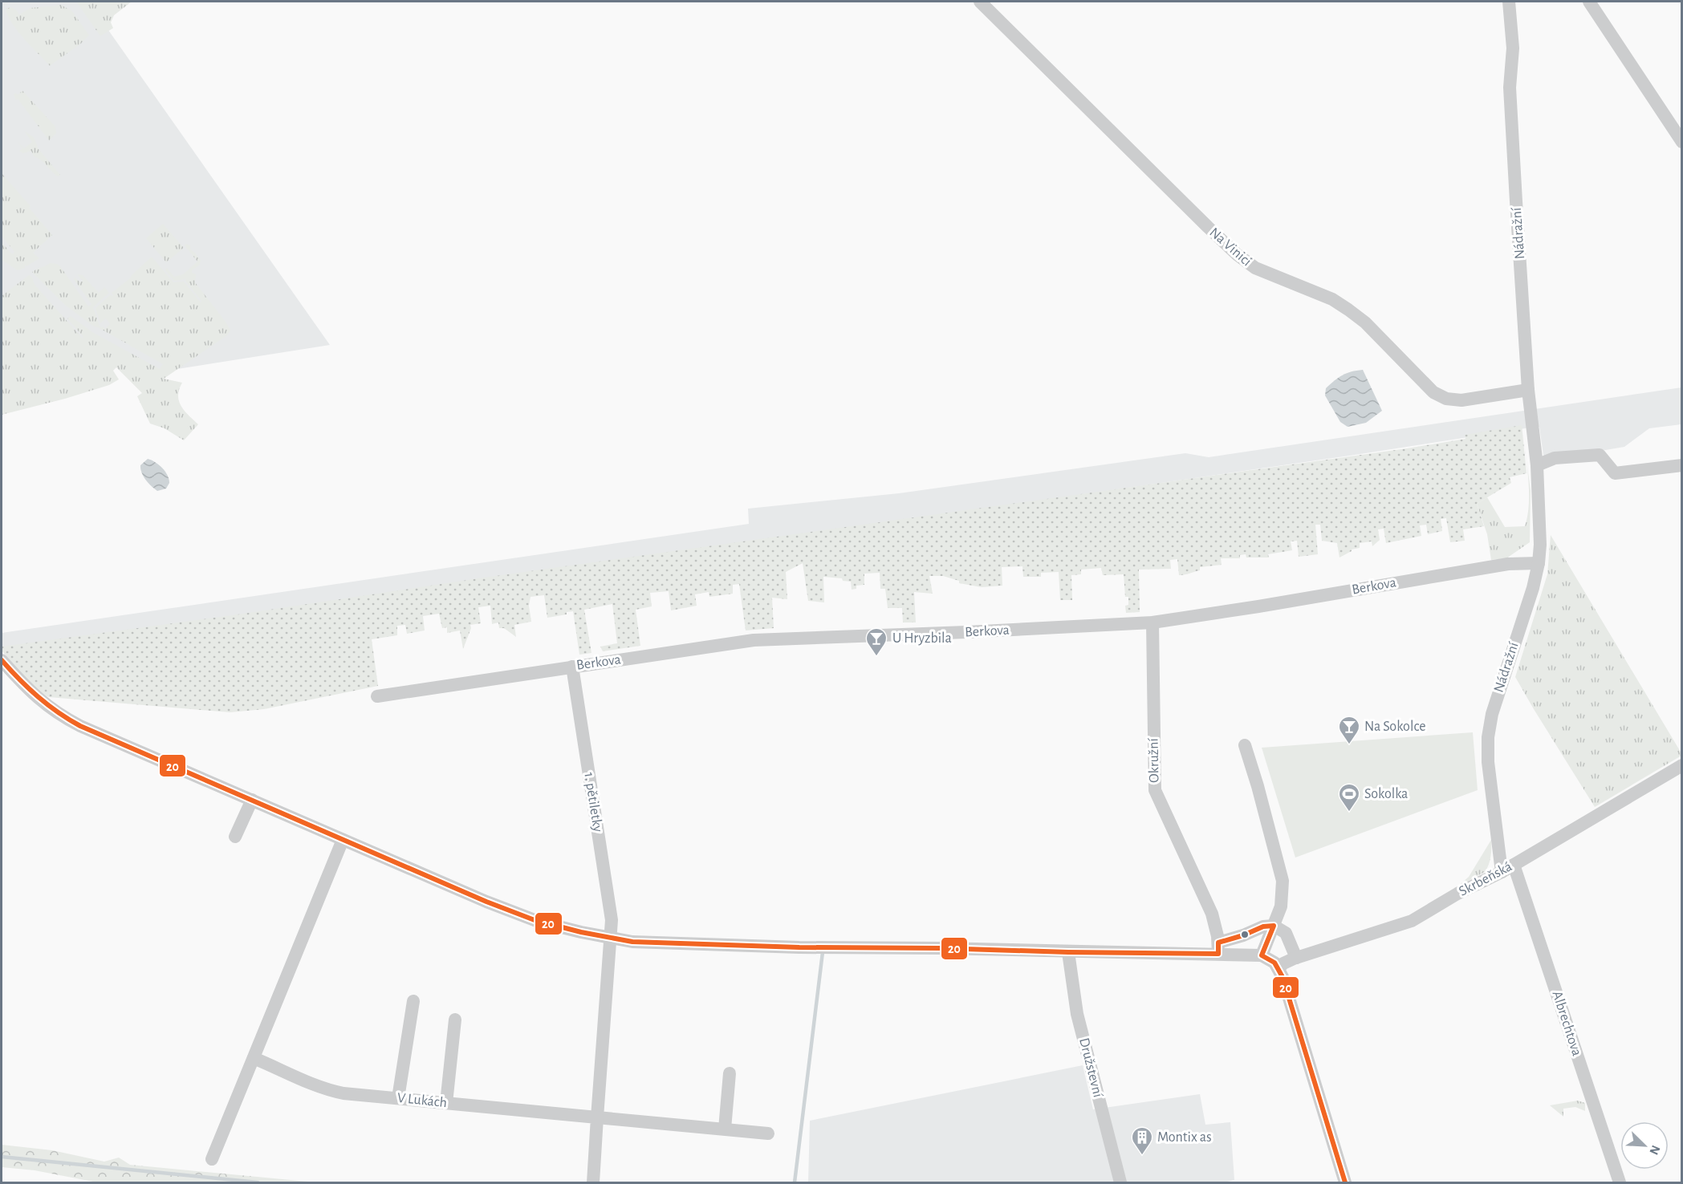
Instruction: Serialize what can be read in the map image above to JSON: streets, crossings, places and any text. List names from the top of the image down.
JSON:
{
  "streets": {
    "street": [
      "Nádražní",
      "Na Vinici",
      "Berkova",
      "Okružní",
      "1. pětiletky",
      "Skrbeňská",
      "Albrechtova",
      "Družstevní",
      "V Lukách"
    ]
  },
  "crossings": [
    ["Nádražní", "Na Vinici"],
    ["Nádražní", "Berkova"],
    ["Nádražní", "Skrbeňská"],
    ["Berkova", "Okružní"],
    ["Berkova", "1. pětiletky"],
    ["Skrbeňská", "Albrechtova"]
  ],
  "places": {
    "bar": ["U Hryzbila", "Na Sokolce"],
    "sports": ["Sokolka"],
    "building": ["Montix as"]
  },
  "lines": ["transit line 20"],
  "north": "bottom right"
}
